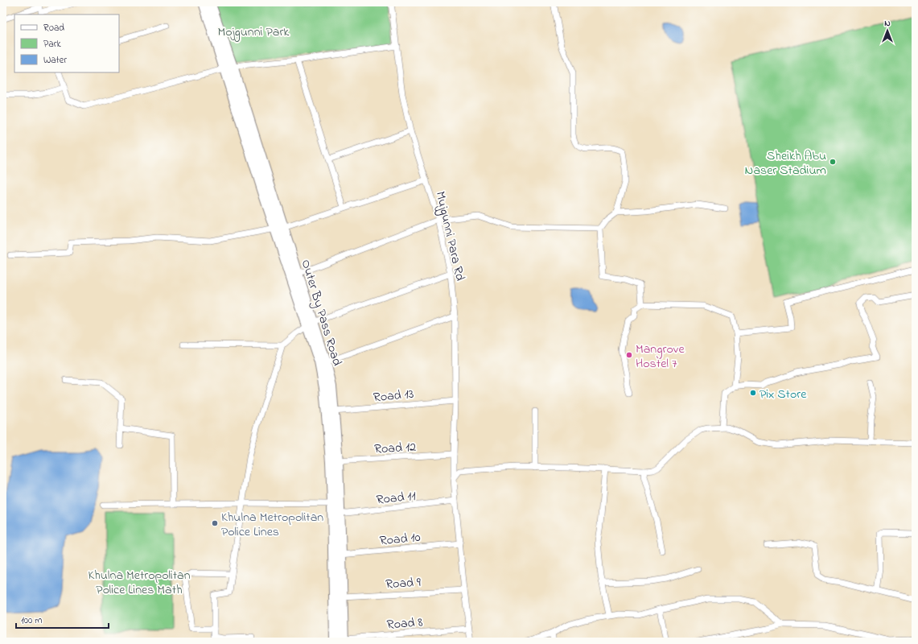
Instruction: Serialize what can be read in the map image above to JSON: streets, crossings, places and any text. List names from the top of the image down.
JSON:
{
  "streets": {
    "main road": ["Outer By Pass Road"],
    "street": [
      "Mujgunni Para Rd",
      "Road 13",
      "Road 12",
      "Road 11",
      "Road 10",
      "Road 9",
      "Road 8"
    ]
  },
  "crossings": [
    ["Mujgunni Para Rd", "Road 13"],
    ["Mujgunni Para Rd", "Road 12"],
    ["Mujgunni Para Rd", "Road 11"],
    ["Mujgunni Para Rd", "Road 10"],
    ["Mujgunni Para Rd", "Road 9"],
    ["Mujgunni Para Rd", "Road 8"],
    ["Outer By Pass Road", "Road 13"],
    ["Outer By Pass Road", "Road 12"],
    ["Outer By Pass Road", "Road 11"],
    ["Outer By Pass Road", "Road 10"],
    ["Outer By Pass Road", "Road 9"],
    ["Outer By Pass Road", "Road 8"]
  ],
  "parks": ["Mojgunni Park", "Khulna Metropolitan Police Lines Math"],
  "places": [
    "Sheikh Abu Naser Stadium",
    "Mangrove Hostel 7",
    "Pix Store",
    "Khulna Metropolitan Police Lines"
  ],
  "legend": ["Road", "Park", "Water"],
  "scale_bar": "100 m",
  "north": "top"
}
